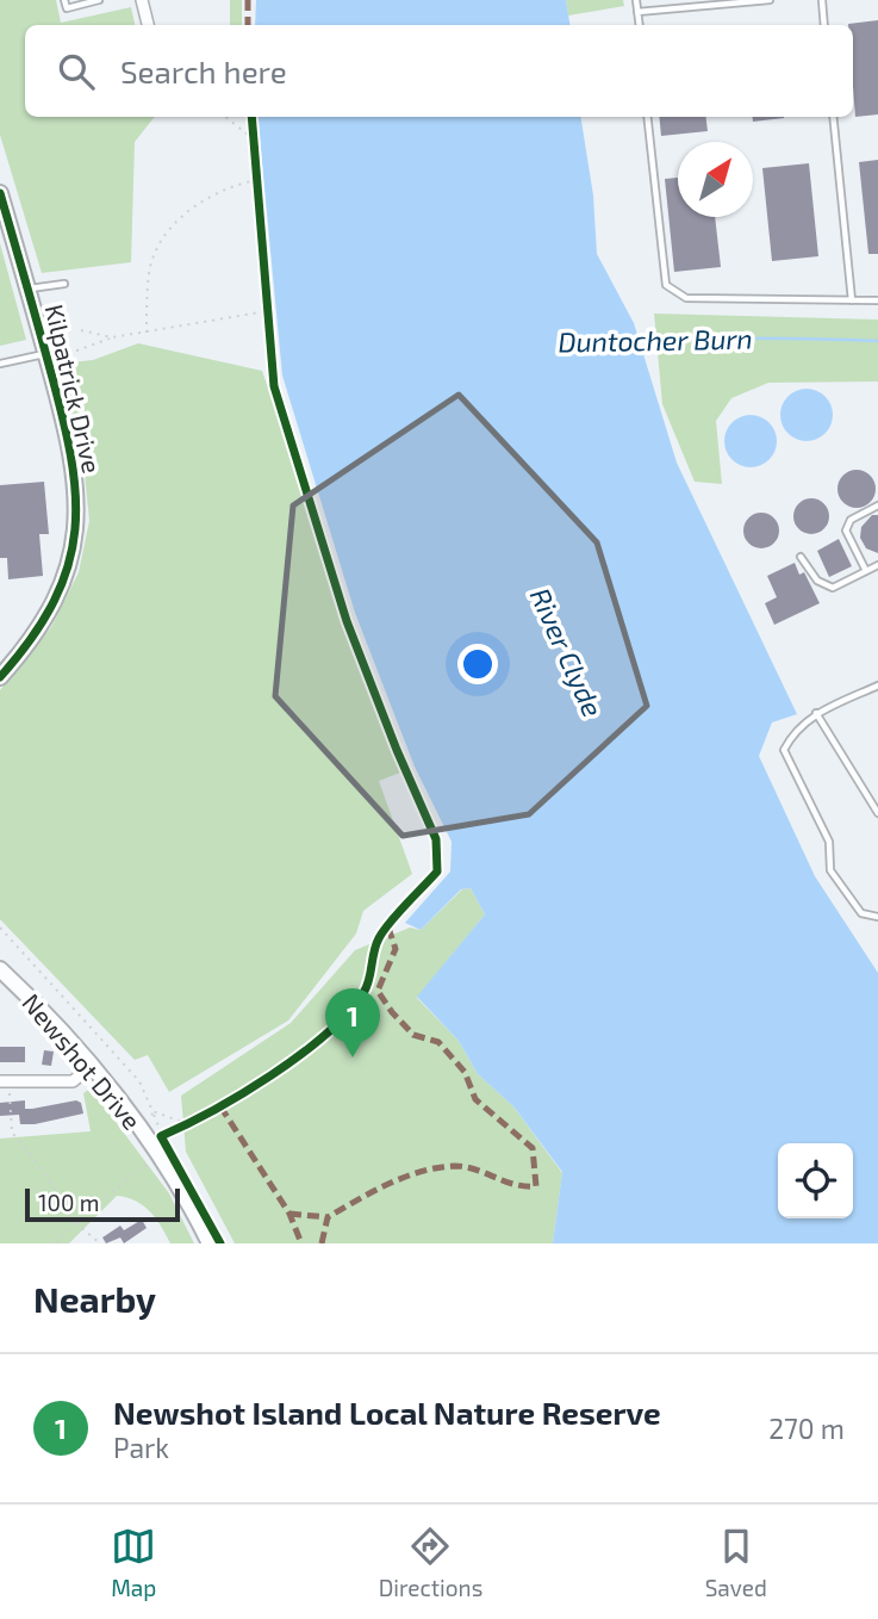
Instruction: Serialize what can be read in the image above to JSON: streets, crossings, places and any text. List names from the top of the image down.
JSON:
{
  "streets": {
    "street": ["Kilpatrick Drive", "Newshot Drive"]
  },
  "water": ["Duntocher Burn", "River Clyde"],
  "scale_bar": "100 m",
  "north": "top right",
  "page": {
    "search": "Search here",
    "pins": "1",
    "scale": "100 m",
    "heading": "Nearby",
    "list": [
      {
        "mark": "1",
        "name": "Newshot Island Local Nature Reserve",
        "note": "Park",
        "value": "270 m"
      }
    ],
    "nav": ["Map", "Directions", "Saved"]
  }
}
